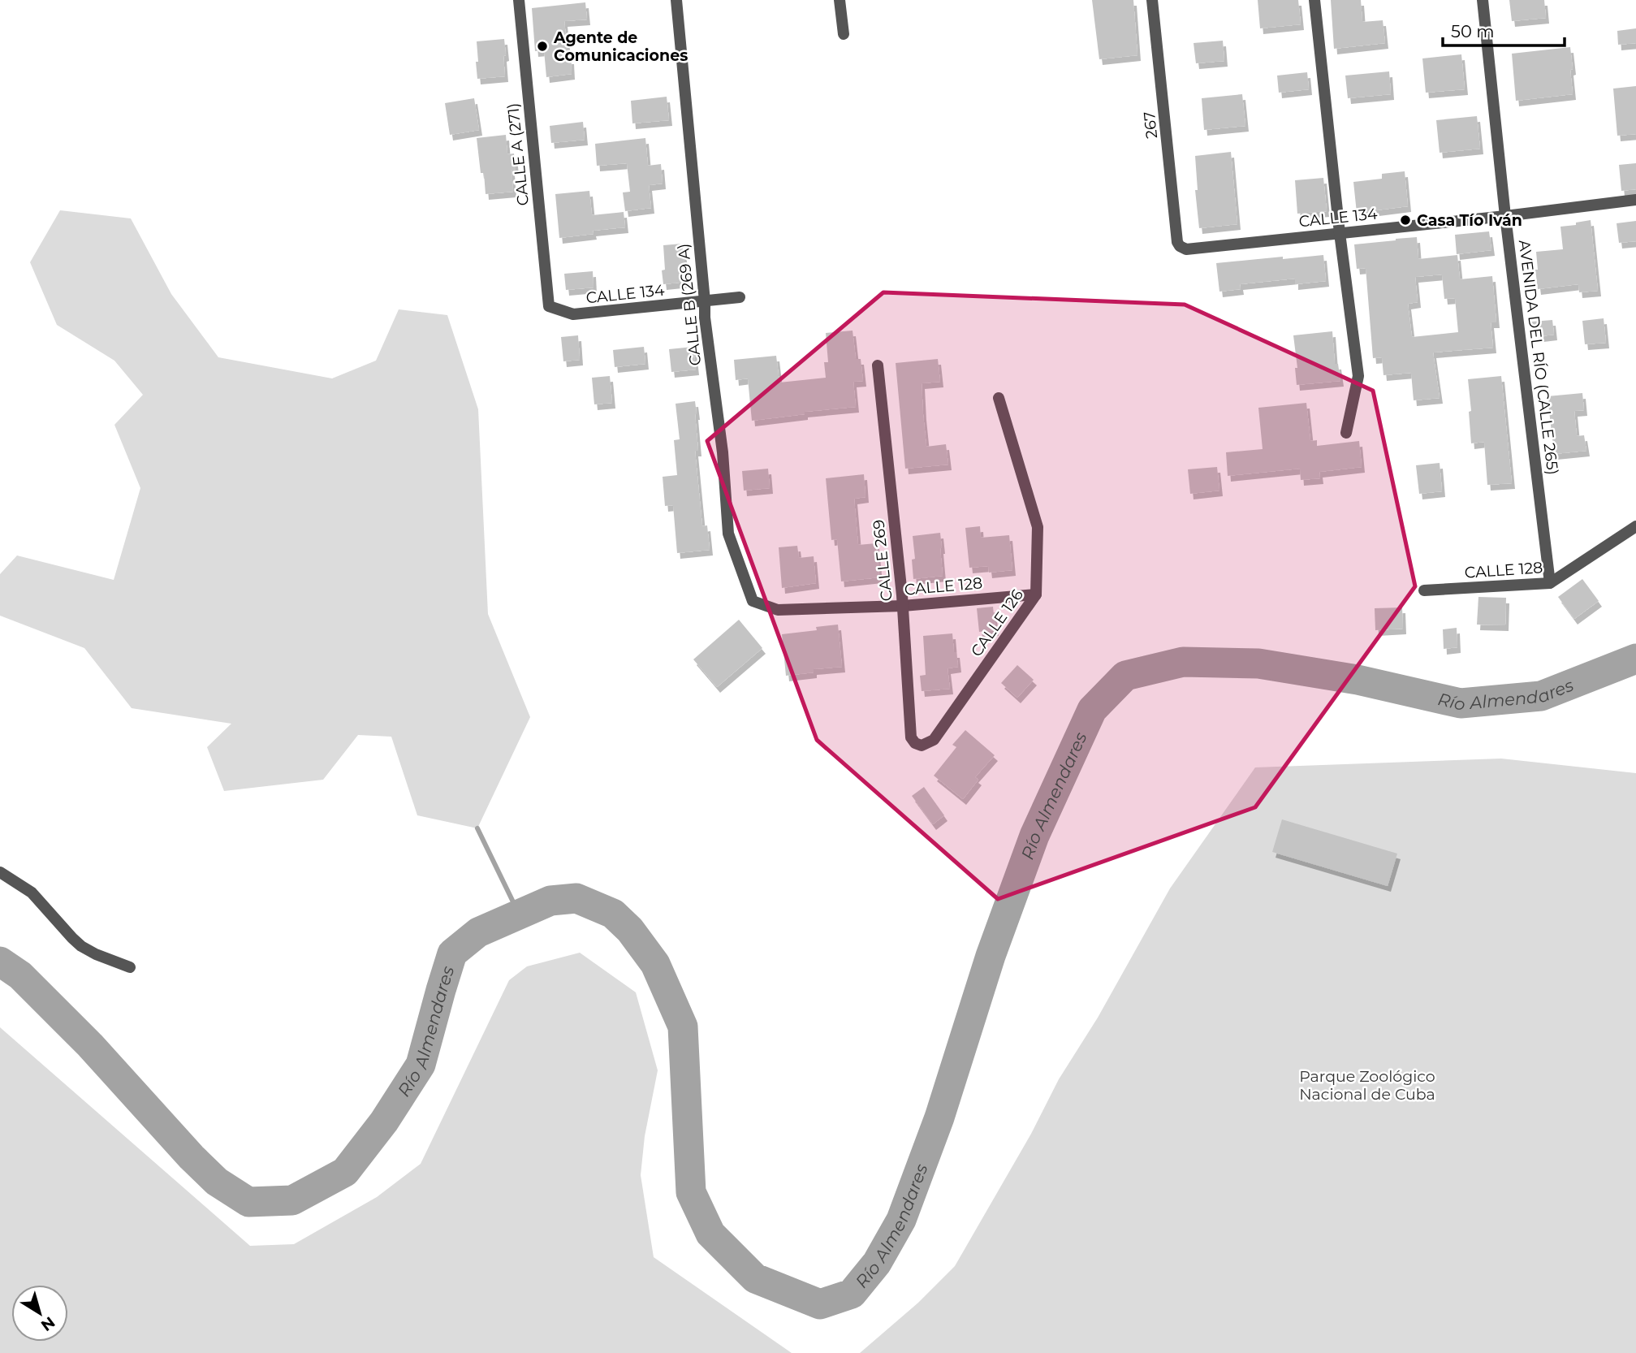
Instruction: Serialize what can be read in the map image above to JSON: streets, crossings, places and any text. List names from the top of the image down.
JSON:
{
  "streets": {
    "street": [
      "267",
      "CALLE A (271)",
      "CALLE 134",
      "CALLE B (269 A)",
      "AVENIDA DEL RÍO (CALLE 265)",
      "CALLE 269",
      "CALLE 128",
      "CALLE 126"
    ]
  },
  "crossings": [
    ["267", "CALLE 134"],
    ["CALLE A (271)", "CALLE 134"],
    ["CALLE 134", "CALLE B (269 A)"],
    ["CALLE 134", "AVENIDA DEL RÍO (CALLE 265)"],
    ["CALLE B (269 A)", "CALLE 128"],
    ["AVENIDA DEL RÍO (CALLE 265)", "CALLE 128"],
    ["CALLE 269", "CALLE 128"],
    ["CALLE 269", "CALLE 126"],
    ["CALLE 128", "CALLE 126"]
  ],
  "water": ["Río Almendares"],
  "parks": ["Parque Zoológico Nacional de Cuba"],
  "places": ["Agente de Comunicaciones", "Casa Tío Iván"],
  "scale_bar": "50 m",
  "north": "bottom right"
}
